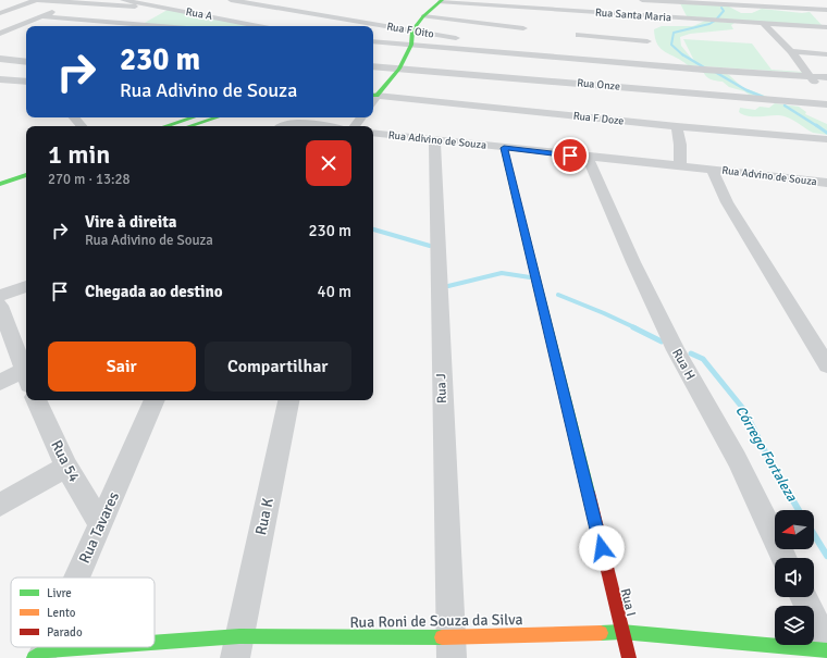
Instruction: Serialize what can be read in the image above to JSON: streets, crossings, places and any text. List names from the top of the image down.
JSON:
{
  "streets": {
    "street": [
      "Rua A",
      "Rua Santa Maria",
      "Rua F Oito",
      "Rua Onze",
      "Rua F Doze",
      "Rua Adivino de Souza",
      "Rua Advino de Souza",
      "Rua H",
      "Rua J",
      "Rua 54",
      "Rua K",
      "Rua Tavares",
      "Rua I",
      "Rua Roni de Souza da Silva"
    ]
  },
  "crossings": [
    ["Rua Adivino de Souza", "Rua Advino de Souza"],
    ["Rua Adivino de Souza", "Rua H"],
    ["Rua Adivino de Souza", "Rua J"],
    ["Rua Adivino de Souza", "Rua I"],
    ["Rua J", "Rua Roni de Souza da Silva"],
    ["Rua 54", "Rua Tavares"],
    ["Rua K", "Rua Roni de Souza da Silva"],
    ["Rua I", "Rua Roni de Souza da Silva"]
  ],
  "water": ["Córrego Fortaleza"],
  "legend": ["Livre", "Lento", "Parado"],
  "north": "left",
  "page": {
    "turn": ["230 m", "Rua Adivino de Souza"],
    "heading": ["1 min", "270 m · 13:28"],
    "list": [
      {
        "name": "Vire à direita",
        "note": "Rua Adivino de Souza",
        "value": "230 m"
      },
      {
        "name": "Chegada ao destino",
        "value": "40 m"
      }
    ],
    "buttons": ["Sair", "Compartilhar"]
  }
}
